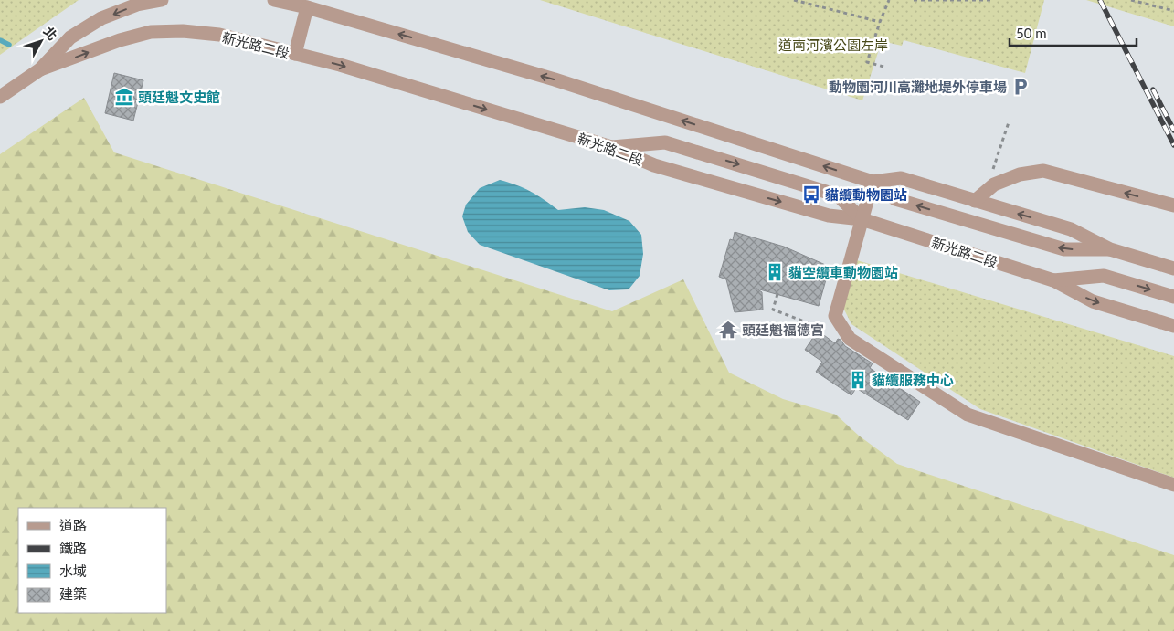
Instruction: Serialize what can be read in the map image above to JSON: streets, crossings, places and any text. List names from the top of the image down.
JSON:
{
  "streets": {
    "street": ["新光路二段"]
  },
  "parks": ["道南河濱公園左岸"],
  "places": {
    "parking": ["動物園河川高灘地堤外停車場"],
    "museum": ["頭廷魁文史館"],
    "bus stop": ["貓纜動物園站"],
    "building": ["貓空纜車動物園站", "貓纜服務中心"],
    "temple": ["頭廷魁福德宮"]
  },
  "legend": [
    "道路",
    "鐵路",
    "水域",
    "建築"
  ],
  "scale_bar": "50 m",
  "north": "top right"
}
